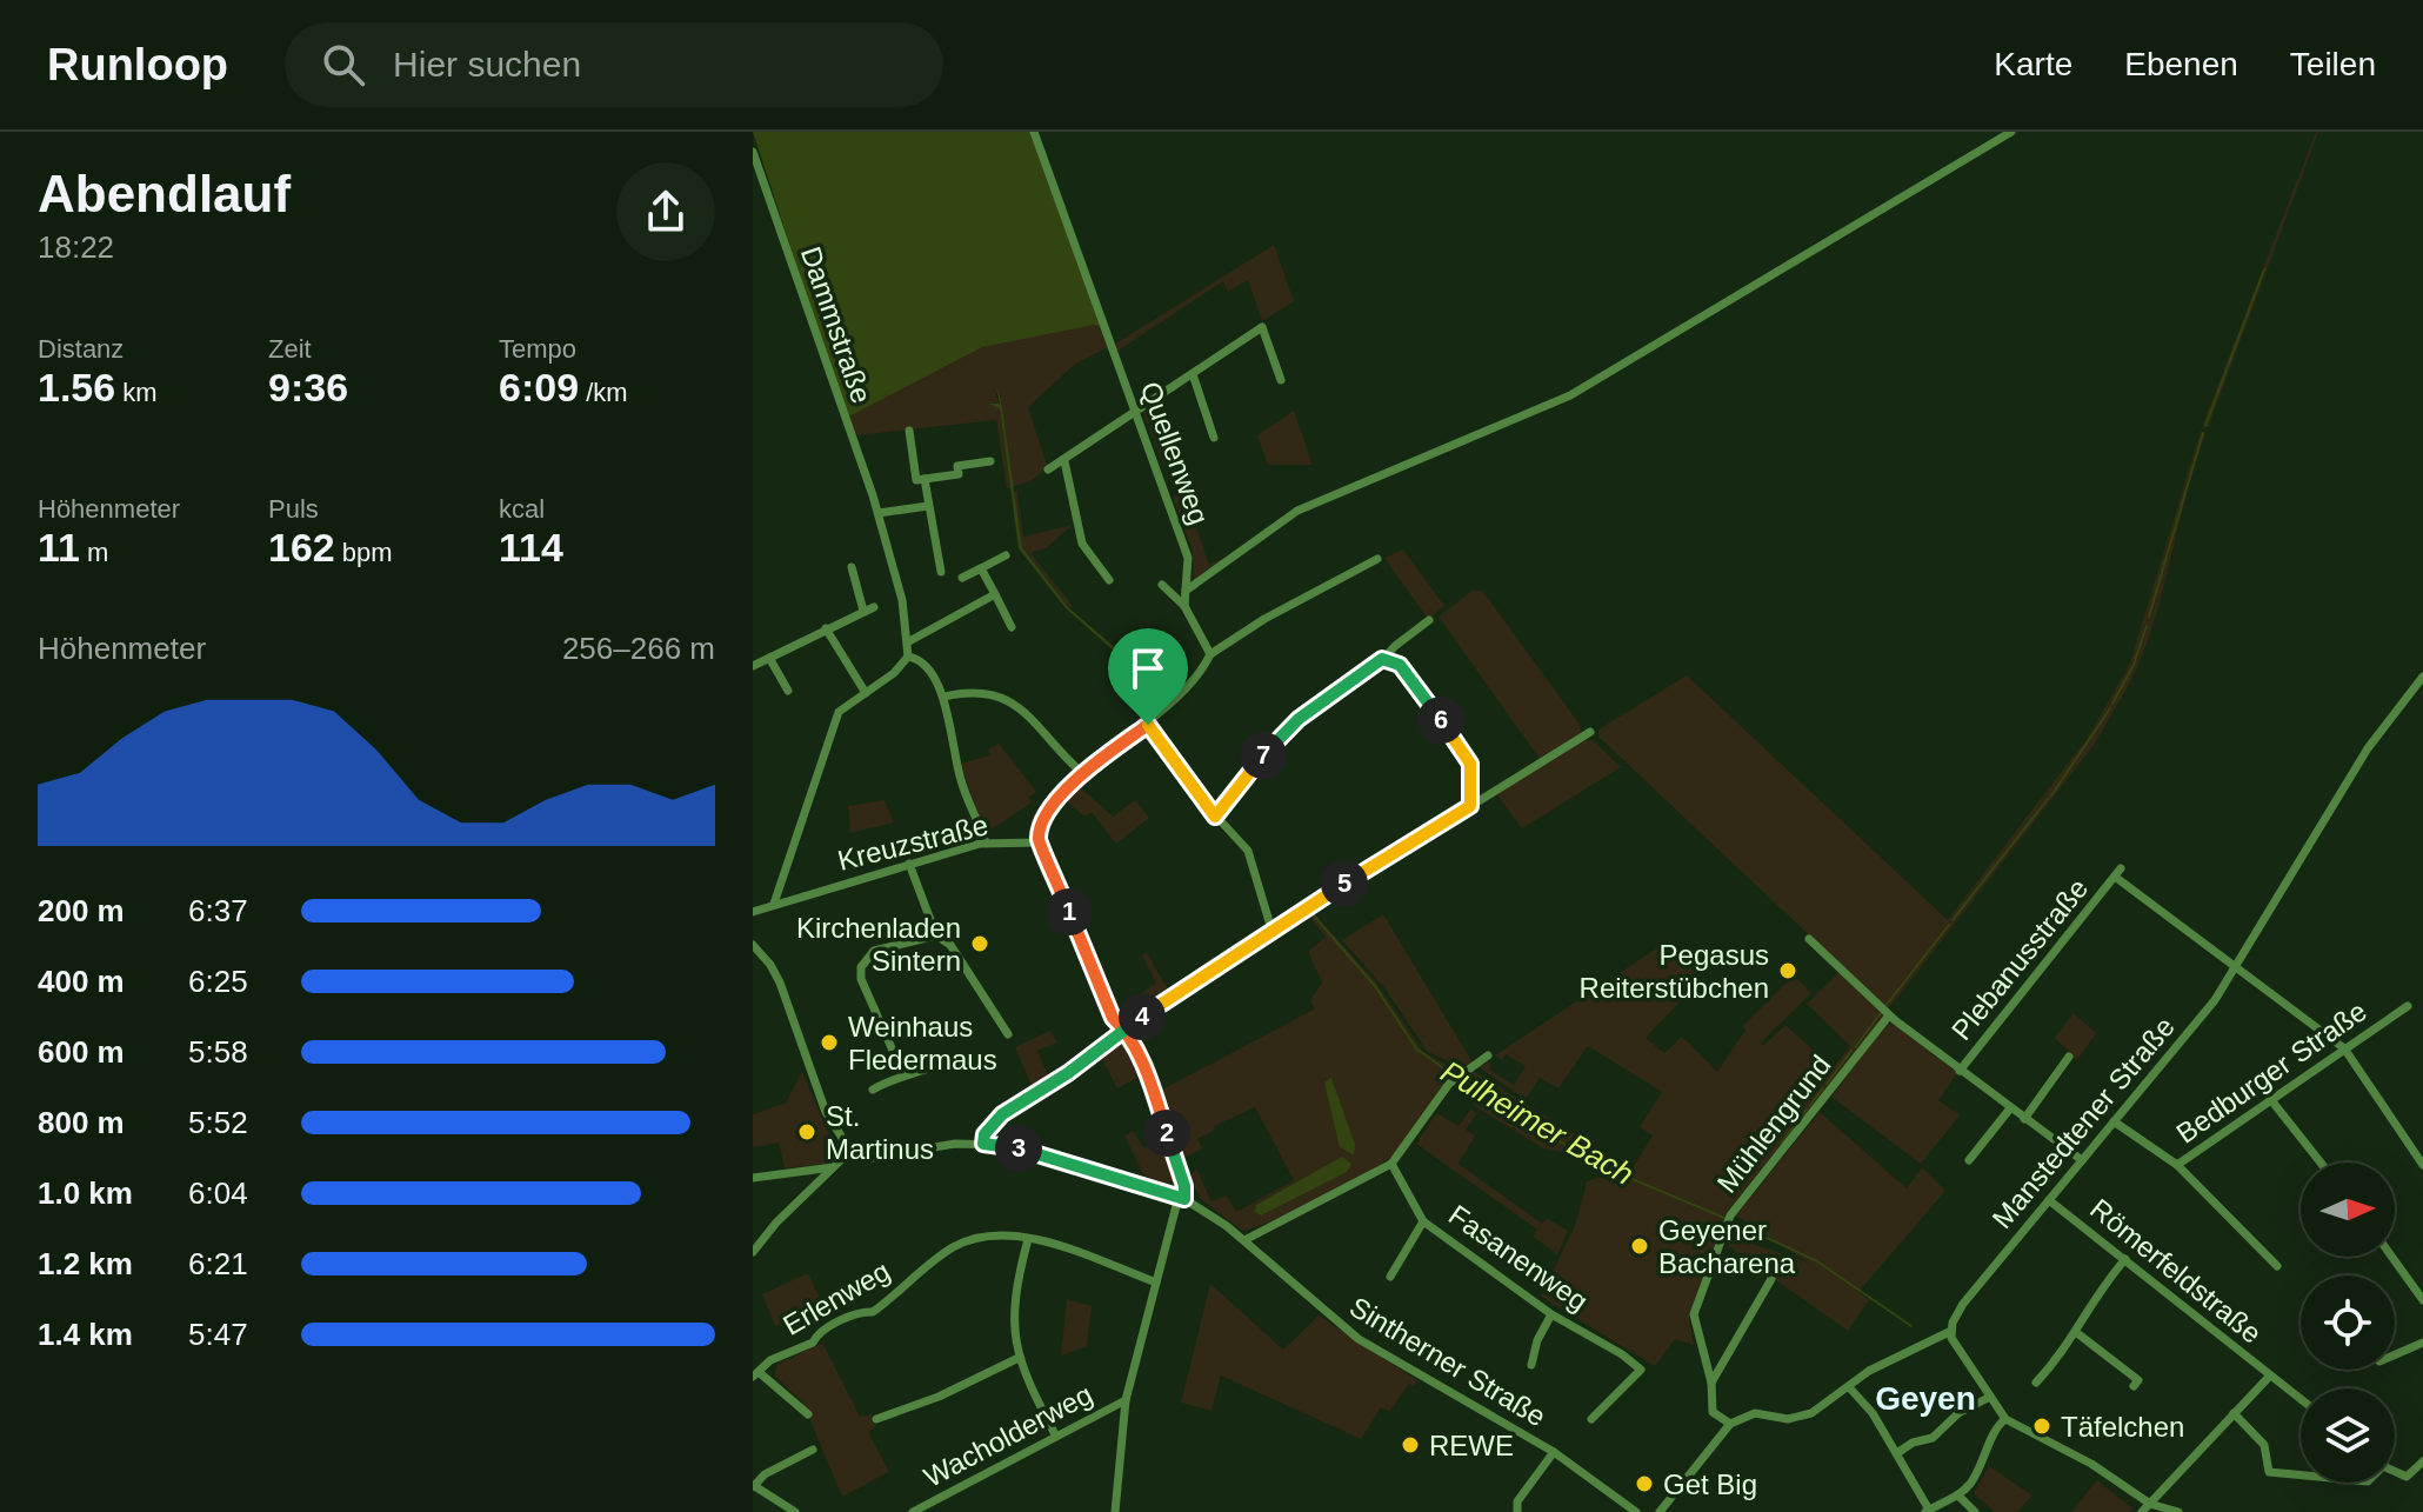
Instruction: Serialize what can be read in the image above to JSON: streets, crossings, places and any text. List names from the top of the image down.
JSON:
{
  "streets": {
    "street": [
      "Dammstraße",
      "Quellenweg",
      "Kreuzstraße",
      "Plebanusstraße",
      "Bedburger Straße",
      "Manstedtener Straße",
      "Mühlengrund",
      "Fasanenweg",
      "Römerfeldstraße",
      "Erlenweg",
      "Sintherner Straße",
      "Wacholderweg"
    ]
  },
  "crossings": [
    ["Plebanusstraße", "Manstedtener Straße"],
    ["Bedburger Straße", "Manstedtener Straße"],
    ["Manstedtener Straße", "Römerfeldstraße"]
  ],
  "districts": ["Geyen"],
  "water": ["Pulheimer Bach"],
  "places": [
    "Kirchenladen Sintern",
    "Pegasus Reiterstübchen",
    "Weinhaus Fledermaus",
    "St. Martinus",
    "Geyener Bacharena",
    "Täfelchen",
    "REWE",
    "Get Big"
  ],
  "north": "right",
  "page": {
    "header": "Runloop",
    "search": "Hier suchen",
    "nav": ["Karte", "Ebenen", "Teilen"],
    "heading": ["Abendlauf", "18:22"],
    "stats": [
      ["Distanz", "1.56 km"],
      ["Zeit", "9:36"],
      ["Tempo", "6:09 /km"],
      ["Höhenmeter", "11 m"],
      ["Puls", "162 bpm"],
      ["kcal", "114"]
    ],
    "chart": ["Höhenmeter", "256–266 m"],
    "pins": [
      "6",
      "7",
      "5",
      "1",
      "4",
      "2",
      "3"
    ],
    "list": [
      {
        "name": "200 m",
        "note": "6:37"
      },
      {
        "name": "400 m",
        "note": "6:25"
      },
      {
        "name": "600 m",
        "note": "5:58"
      },
      {
        "name": "800 m",
        "note": "5:52"
      },
      {
        "name": "1.0 km",
        "note": "6:04"
      },
      {
        "name": "1.2 km",
        "note": "6:21"
      },
      {
        "name": "1.4 km",
        "note": "5:47"
      }
    ]
  }
}
